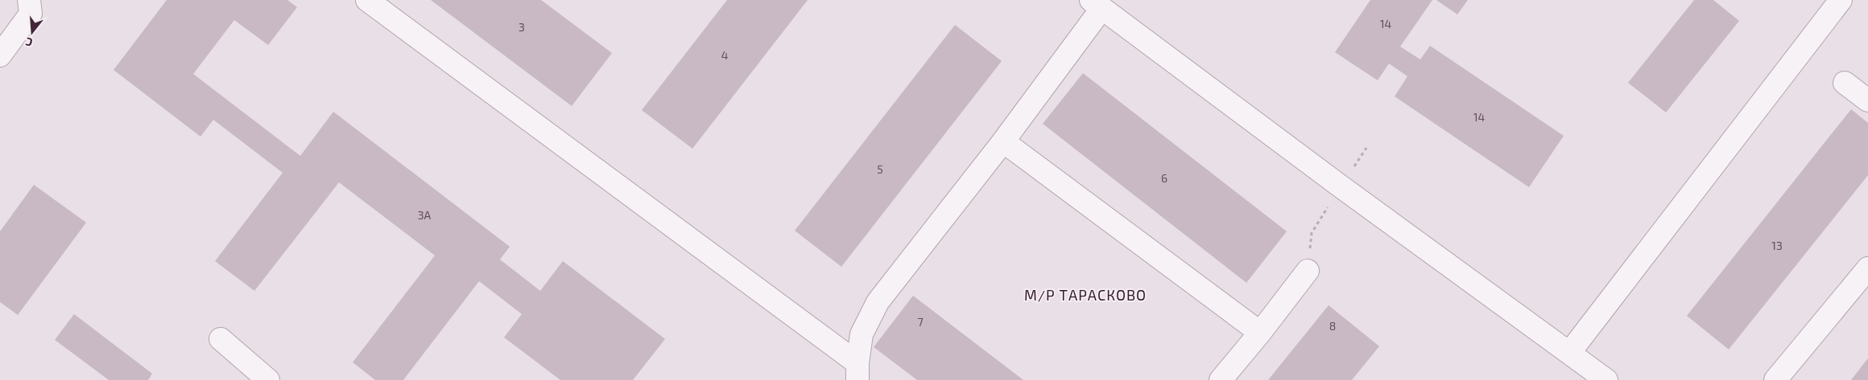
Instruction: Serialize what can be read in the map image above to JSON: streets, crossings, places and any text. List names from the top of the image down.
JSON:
{
  "districts": ["М/Р ТАРАСКОВО"],
  "house_numbers": [
    "14",
    "3",
    "4",
    "14",
    "5",
    "6",
    "3А",
    "13",
    "7",
    "8"
  ],
  "north": "bottom"
}
